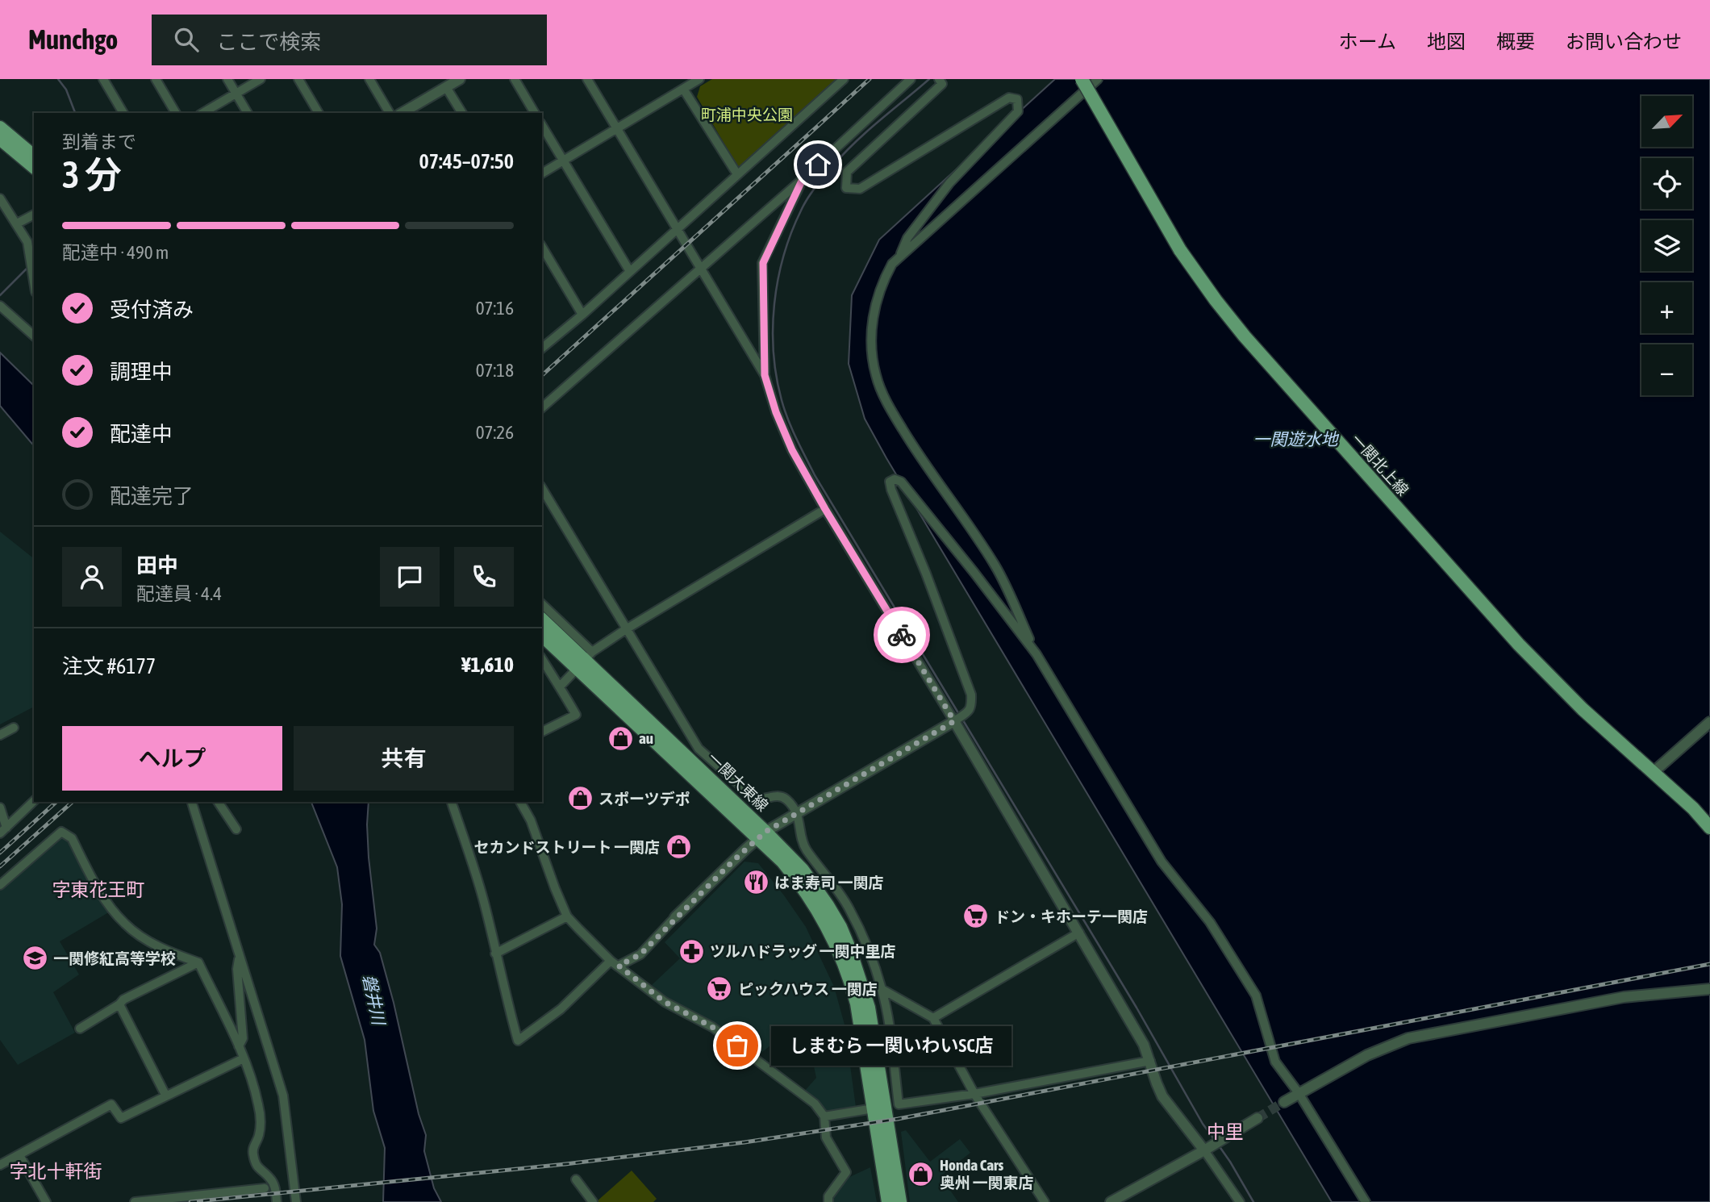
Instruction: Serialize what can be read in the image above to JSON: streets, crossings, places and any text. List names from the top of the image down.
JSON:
{
  "streets": {
    "main road": ["一関北上線", "一関大東線"]
  },
  "districts": ["字東花王町", "中里", "字北十軒街"],
  "water": ["一関遊水地", "磐井川"],
  "parks": ["町浦中央公園"],
  "places": {
    "shop": [
      "au",
      "スポーツデポ",
      "セカンドストリート 一関店",
      "Honda Cars 奥州 一関東店"
    ],
    "restaurant": ["はま寿司 一関店"],
    "supermarket": ["ドン・キホーテ一関店", "ピックハウス 一関店"],
    "pharmacy": ["ツルハドラッグ 一関中里店"],
    "school or university": ["一関修紅高等学校"],
    "other": ["しまむら 一関いわいSC店"]
  },
  "north": "top right",
  "page": {
    "header": "Munchgo",
    "search": "ここで検索",
    "nav": [
      "ホーム",
      "地図",
      "概要",
      "お問い合わせ"
    ],
    "map_buttons": ["+", "−"],
    "heading": ["3 分", "到着まで", "07:45–07:50"],
    "panel": [
      "田中",
      "配達員 · 4.4",
      "注文 #6177",
      "¥1,610"
    ],
    "bar": "配達中 · 490 m",
    "list": [
      ["受付済み", "07:16"],
      ["調理中", "07:18"],
      ["配達中", "07:26"],
      "配達完了"
    ],
    "buttons": ["ヘルプ", "共有"],
    "bubble": "しまむら 一関いわいSC店"
  }
}
